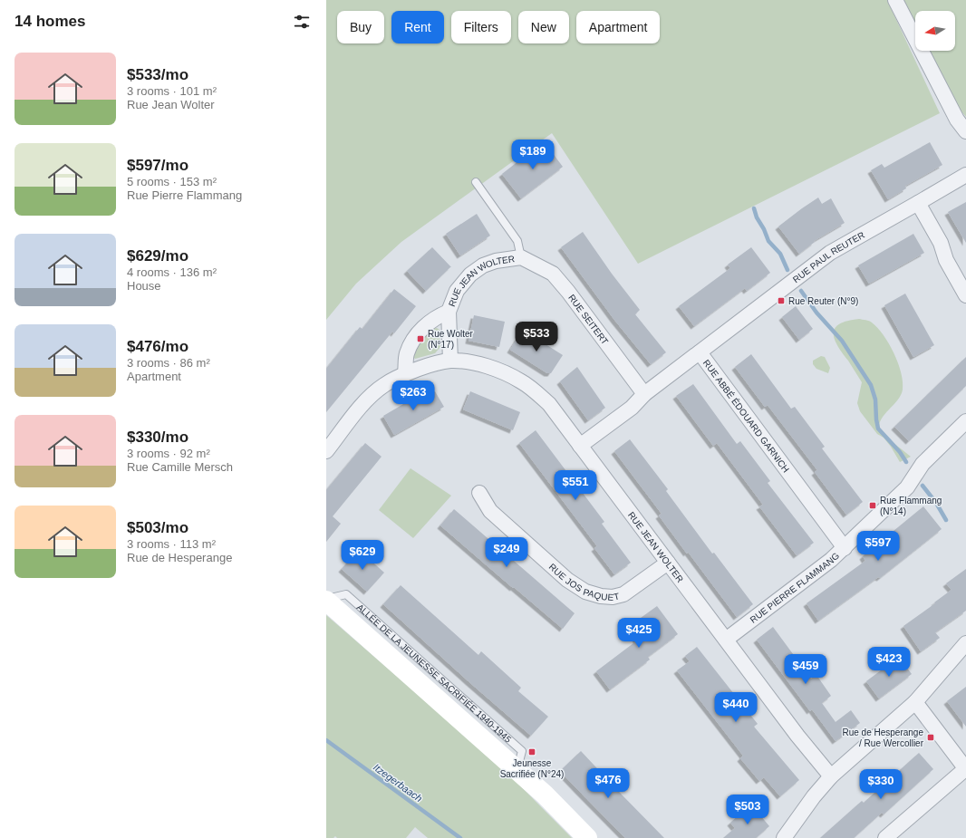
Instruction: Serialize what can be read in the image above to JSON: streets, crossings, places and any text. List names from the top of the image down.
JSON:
{
  "streets": {
    "main road": ["ALLÉE DE LA JEUNESSE SACRIFIÉE 1940-1945"],
    "street": [
      "RUE PAUL REUTER",
      "RUE JEAN WOLTER",
      "RUE SEITERT",
      "RUE ABBÉ ÉDOUARD GARNICH",
      "RUE JOS PAQUET",
      "RUE PIERRE FLAMMANG"
    ]
  },
  "crossings": [
    ["RUE PAUL REUTER", "RUE ABBÉ ÉDOUARD GARNICH"],
    ["RUE JEAN WOLTER", "RUE SEITERT"],
    ["RUE JEAN WOLTER", "RUE ABBÉ ÉDOUARD GARNICH"],
    ["RUE JEAN WOLTER", "RUE JOS PAQUET"],
    ["RUE JEAN WOLTER", "RUE PIERRE FLAMMANG"],
    ["RUE SEITERT", "RUE ABBÉ ÉDOUARD GARNICH"],
    ["RUE ABBÉ ÉDOUARD GARNICH", "RUE PIERRE FLAMMANG"]
  ],
  "water": ["Itzegerbaach"],
  "places": {
    "transit": [
      "Rue Reuter (N°9)",
      "Rue Wolter (N°17)",
      "Rue Flammang (N°14)",
      "Rue de Hesperange / Rue Wercollier",
      "Jeunesse Sacrifiée (N°24)"
    ]
  },
  "north": "left",
  "page": {
    "heading": "14 homes",
    "chip": [
      "Buy",
      "Rent",
      "Filters",
      "New",
      "Apartment"
    ],
    "list": [
      {
        "name": "$533/mo",
        "note": "3 rooms · 101 m² · Rue Jean Wolter"
      },
      {
        "name": "$597/mo",
        "note": "5 rooms · 153 m² · Rue Pierre Flammang"
      },
      {
        "name": "$629/mo",
        "note": "4 rooms · 136 m² · House"
      },
      {
        "name": "$476/mo",
        "note": "3 rooms · 86 m² · Apartment"
      },
      {
        "name": "$330/mo",
        "note": "3 rooms · 92 m² · Rue Camille Mersch"
      },
      {
        "name": "$503/mo",
        "note": "3 rooms · 113 m² · Rue de Hesperange"
      }
    ],
    "price": [
      "$189",
      "$533",
      "$263",
      "$551",
      "$597",
      "$249",
      "$629",
      "$425",
      "$423",
      "$459",
      "$440",
      "$476",
      "$330",
      "$503"
    ]
  }
}
